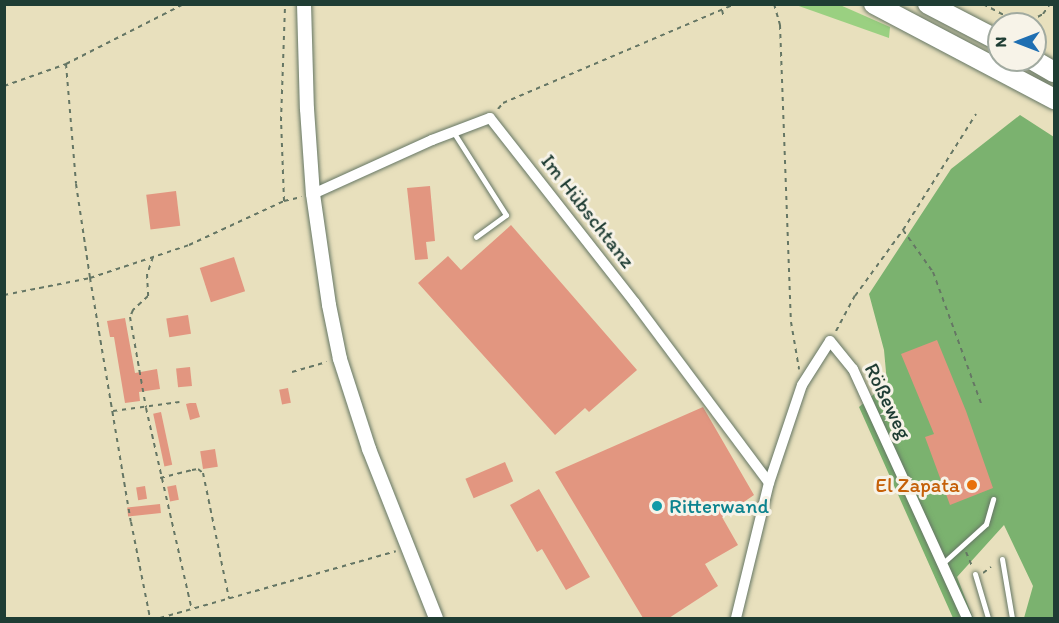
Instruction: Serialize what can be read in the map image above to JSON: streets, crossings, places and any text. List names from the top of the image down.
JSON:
{
  "streets": {
    "street": ["Im Hübschtanz", "Rößeweg"]
  },
  "places": ["El Zapata", "Ritterwand"],
  "north": "left"
}
